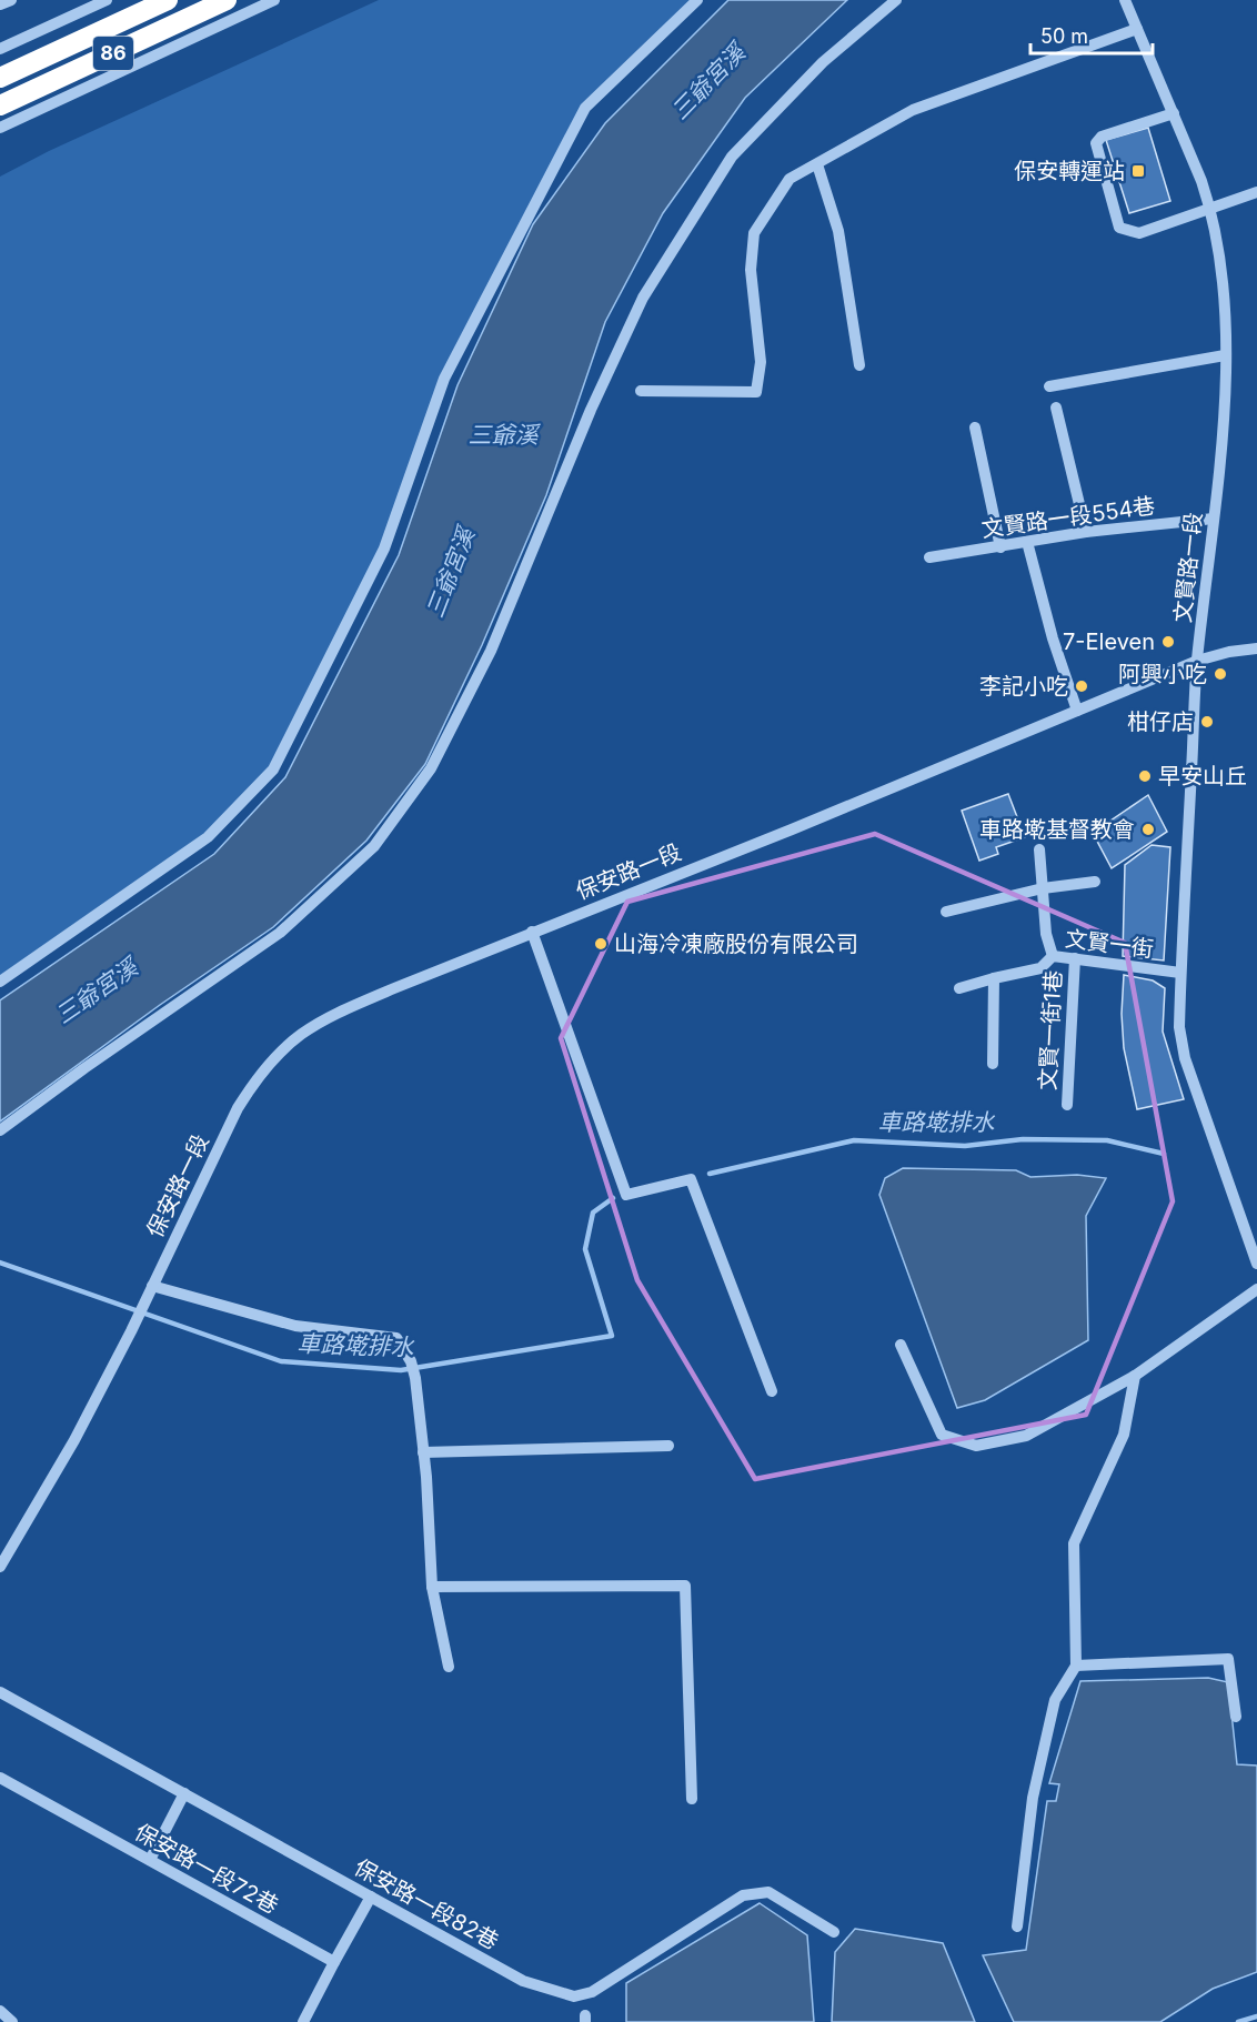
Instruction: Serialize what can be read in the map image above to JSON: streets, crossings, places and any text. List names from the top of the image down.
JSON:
{
  "streets": {
    "highway": ["86"],
    "street": [
      "文賢路一段554巷",
      "文賢路一段",
      "保安路一段",
      "文賢一街",
      "文賢一街1巷",
      "保安路一段72巷",
      "保安路一段82巷"
    ]
  },
  "crossings": [
    ["文賢路一段554巷", "文賢路一段"],
    ["文賢路一段", "保安路一段"],
    ["文賢路一段", "文賢一街"],
    ["文賢一街", "文賢一街1巷"]
  ],
  "water": ["三爺宮溪", "三爺溪", "車路墘排水"],
  "places": {
    "transit": ["保安轉運站"],
    "other": [
      "7-Eleven",
      "阿興小吃",
      "李記小吃",
      "柑仔店",
      "早安山丘",
      "車路墘基督教會",
      "山海冷凍廠股份有限公司"
    ]
  },
  "scale_bar": "50 m"
}
